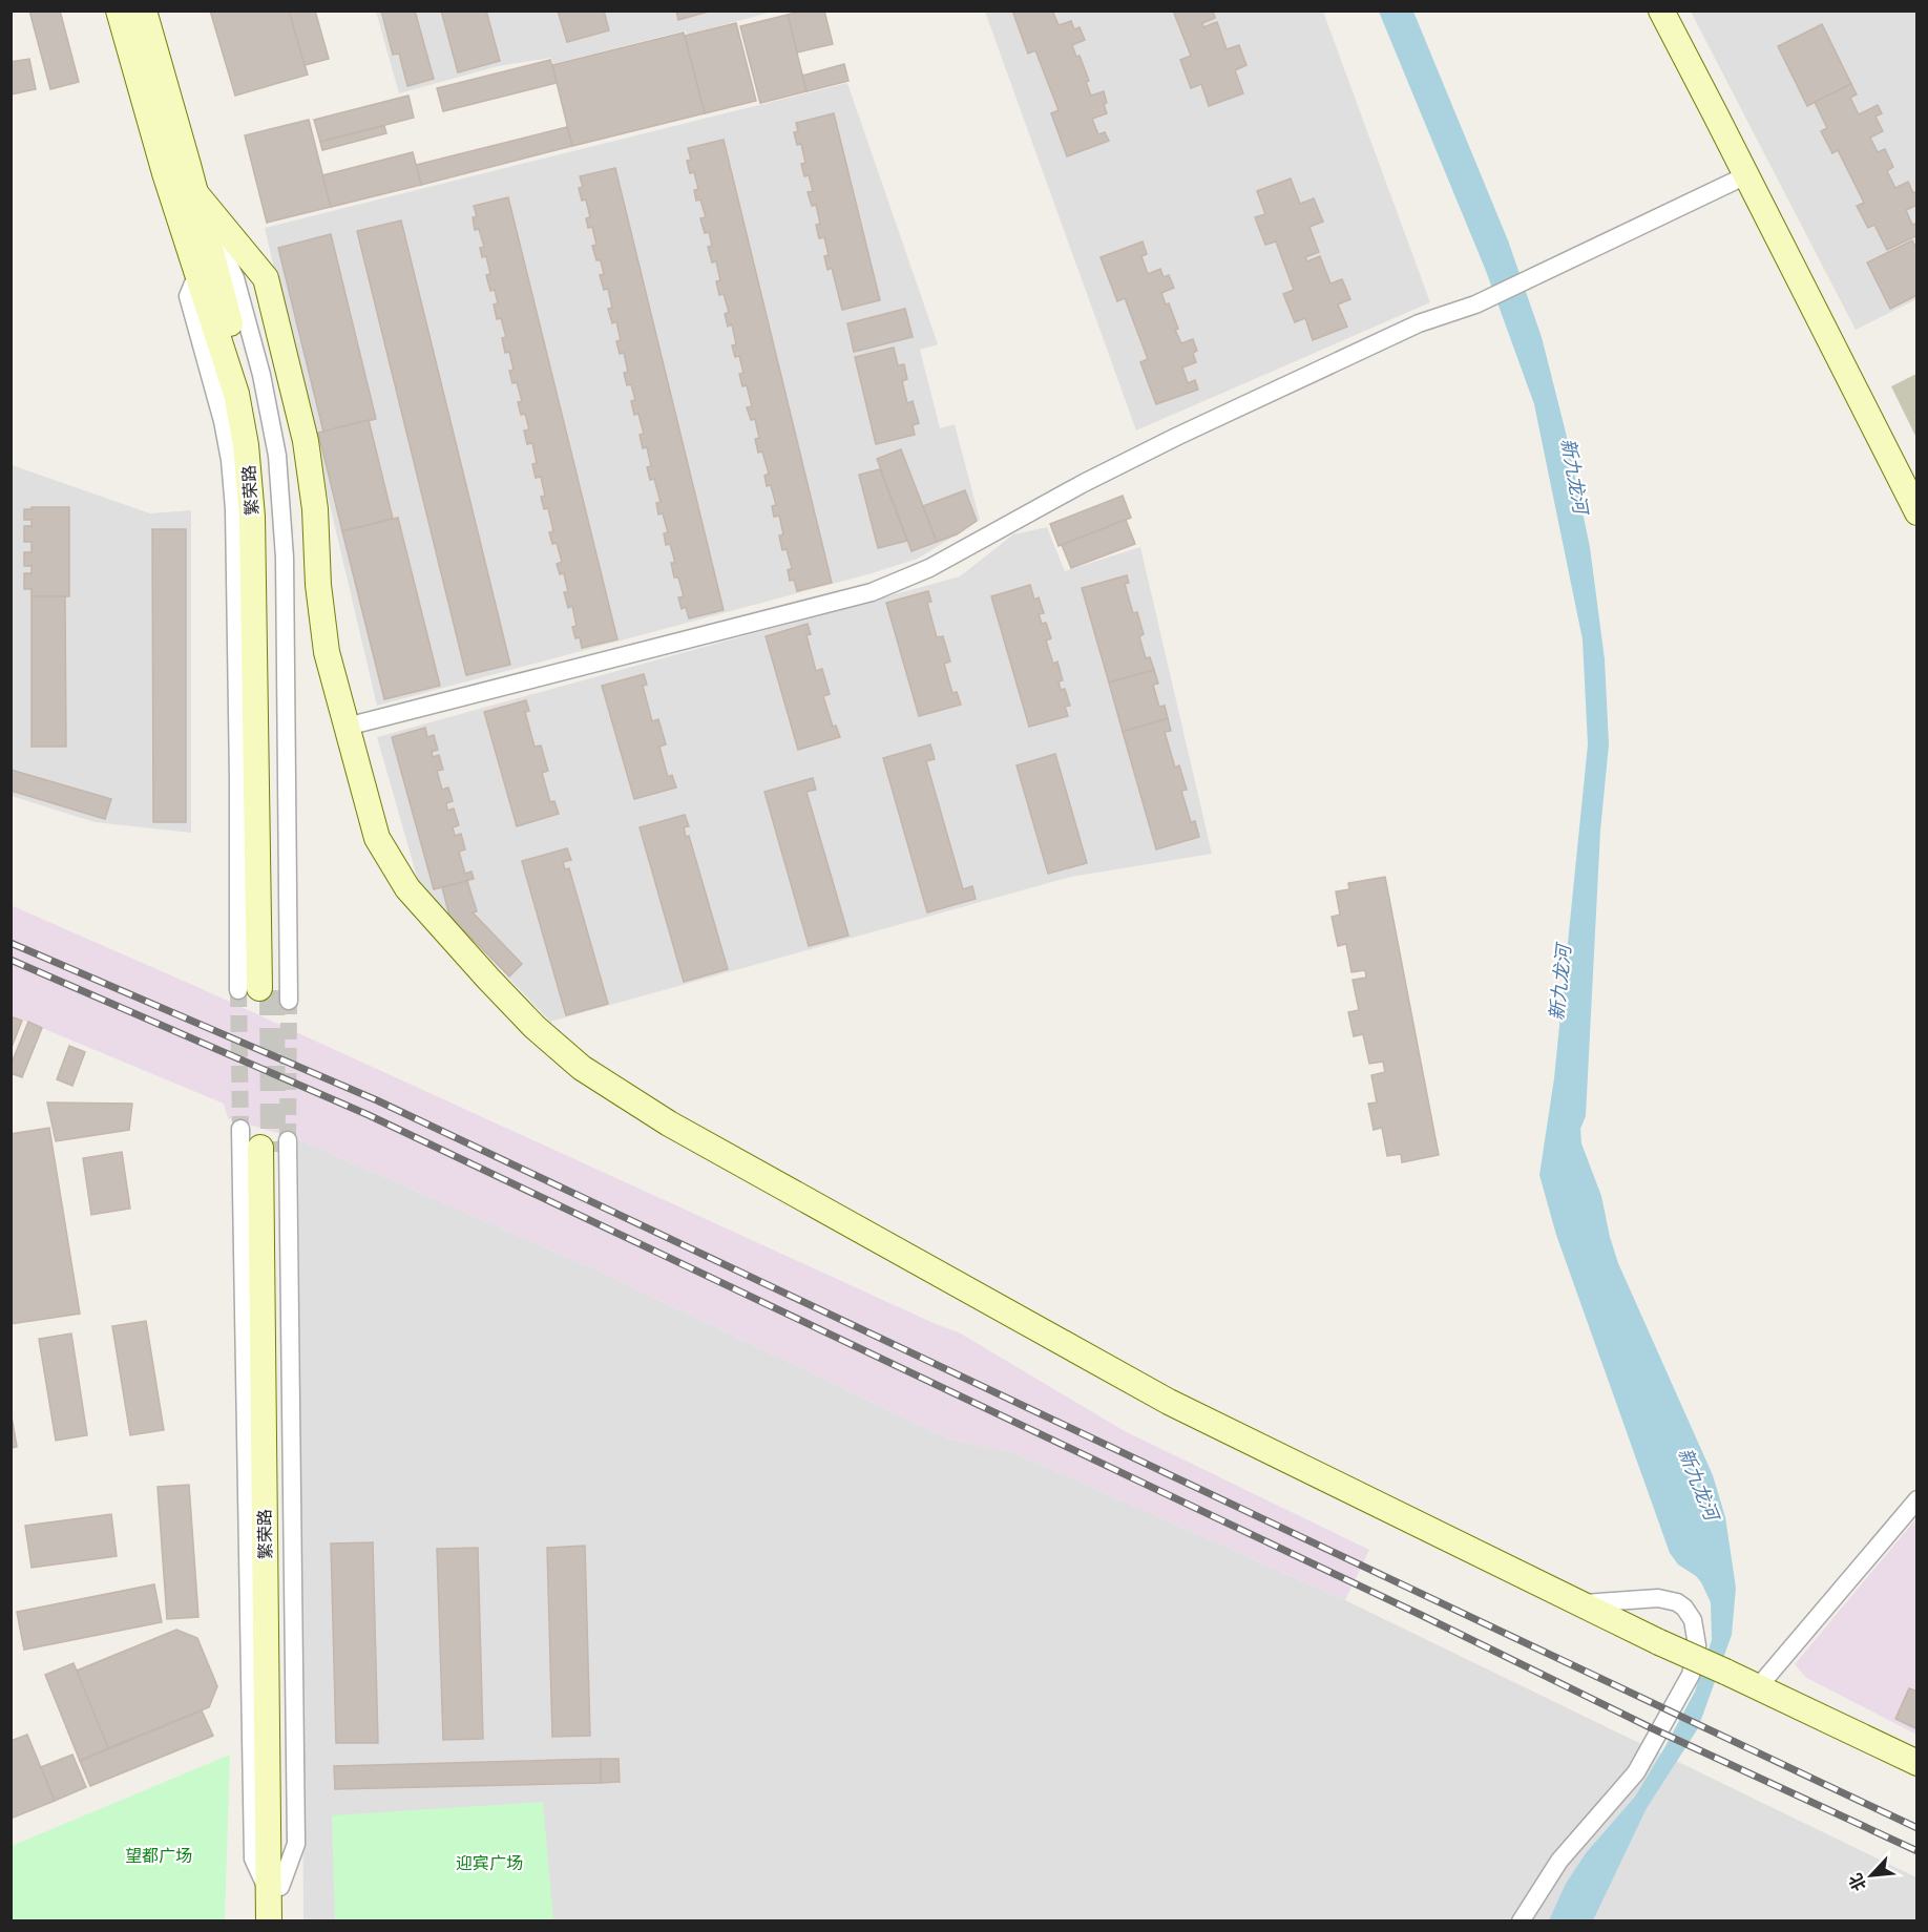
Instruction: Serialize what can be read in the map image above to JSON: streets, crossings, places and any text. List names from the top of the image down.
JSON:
{
  "streets": {
    "street": ["繁荣路"]
  },
  "water": ["新九龙河"],
  "parks": ["望都广场", "迎宾广场"],
  "north": "bottom left"
}
